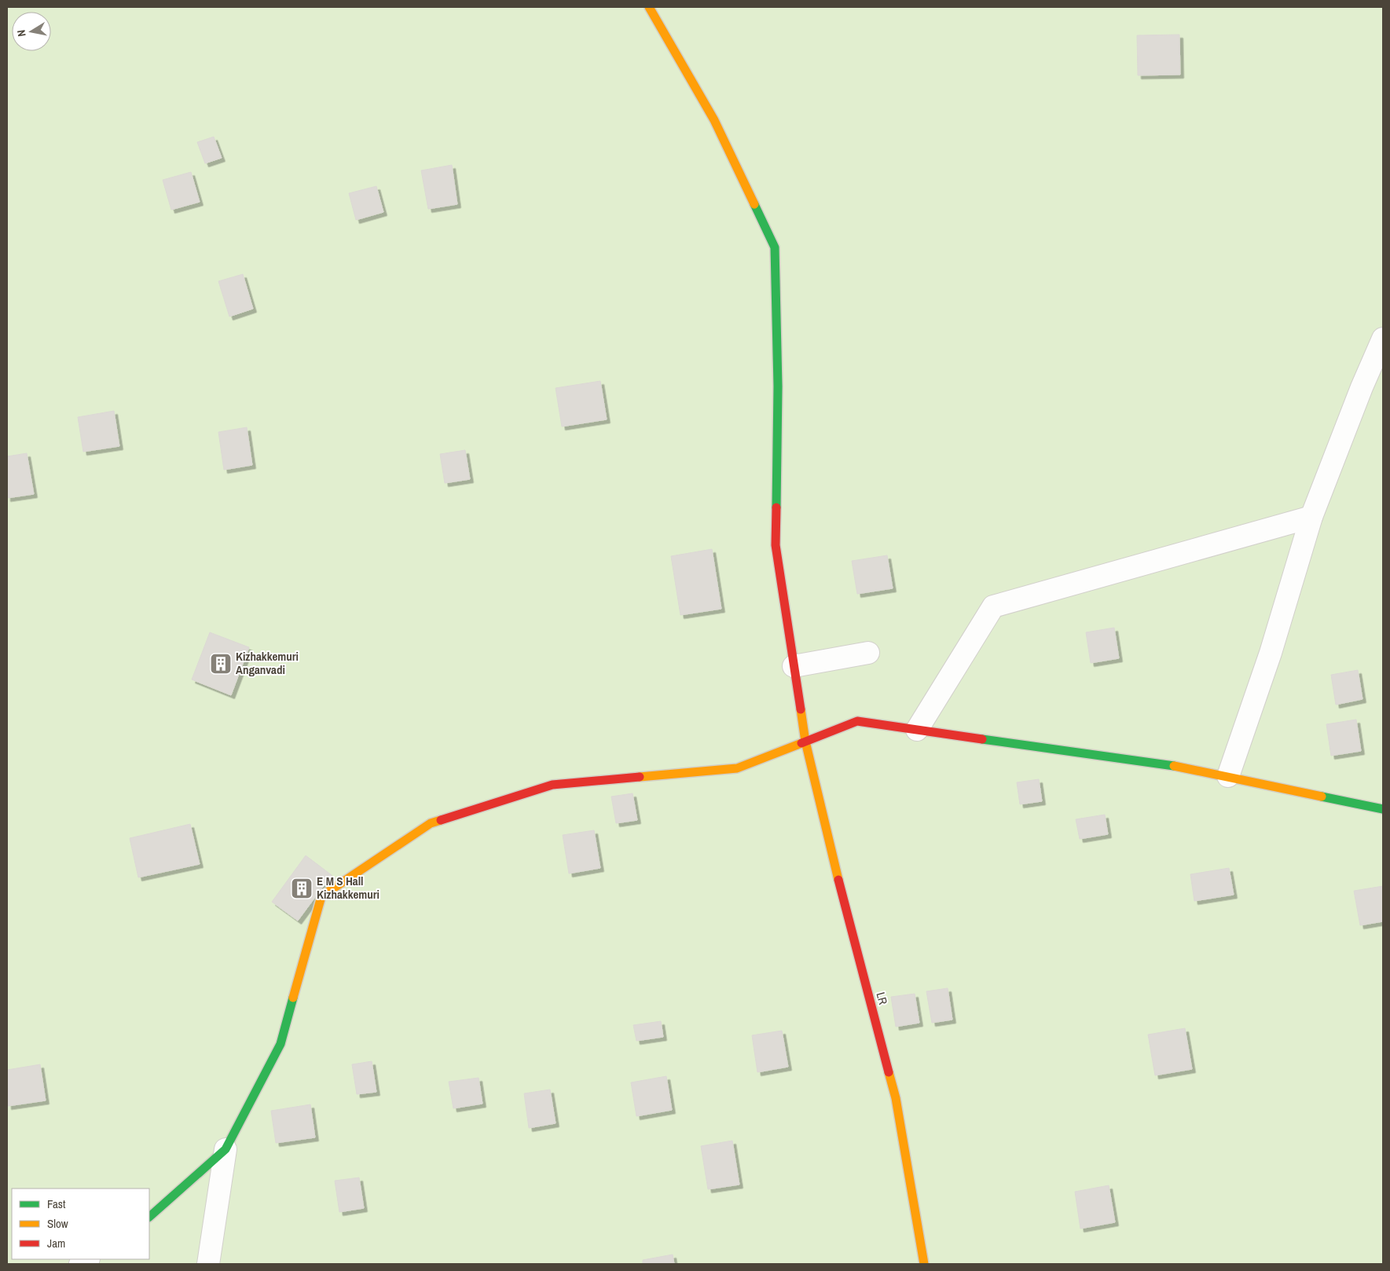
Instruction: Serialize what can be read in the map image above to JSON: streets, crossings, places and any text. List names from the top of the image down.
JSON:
{
  "streets": {
    "street": ["LR"]
  },
  "places": {
    "building": ["Kizhakkemuri Anganvadi", "E M S Hall Kizhakkemuri"]
  },
  "legend": ["Fast", "Slow", "Jam"],
  "north": "left"
}
